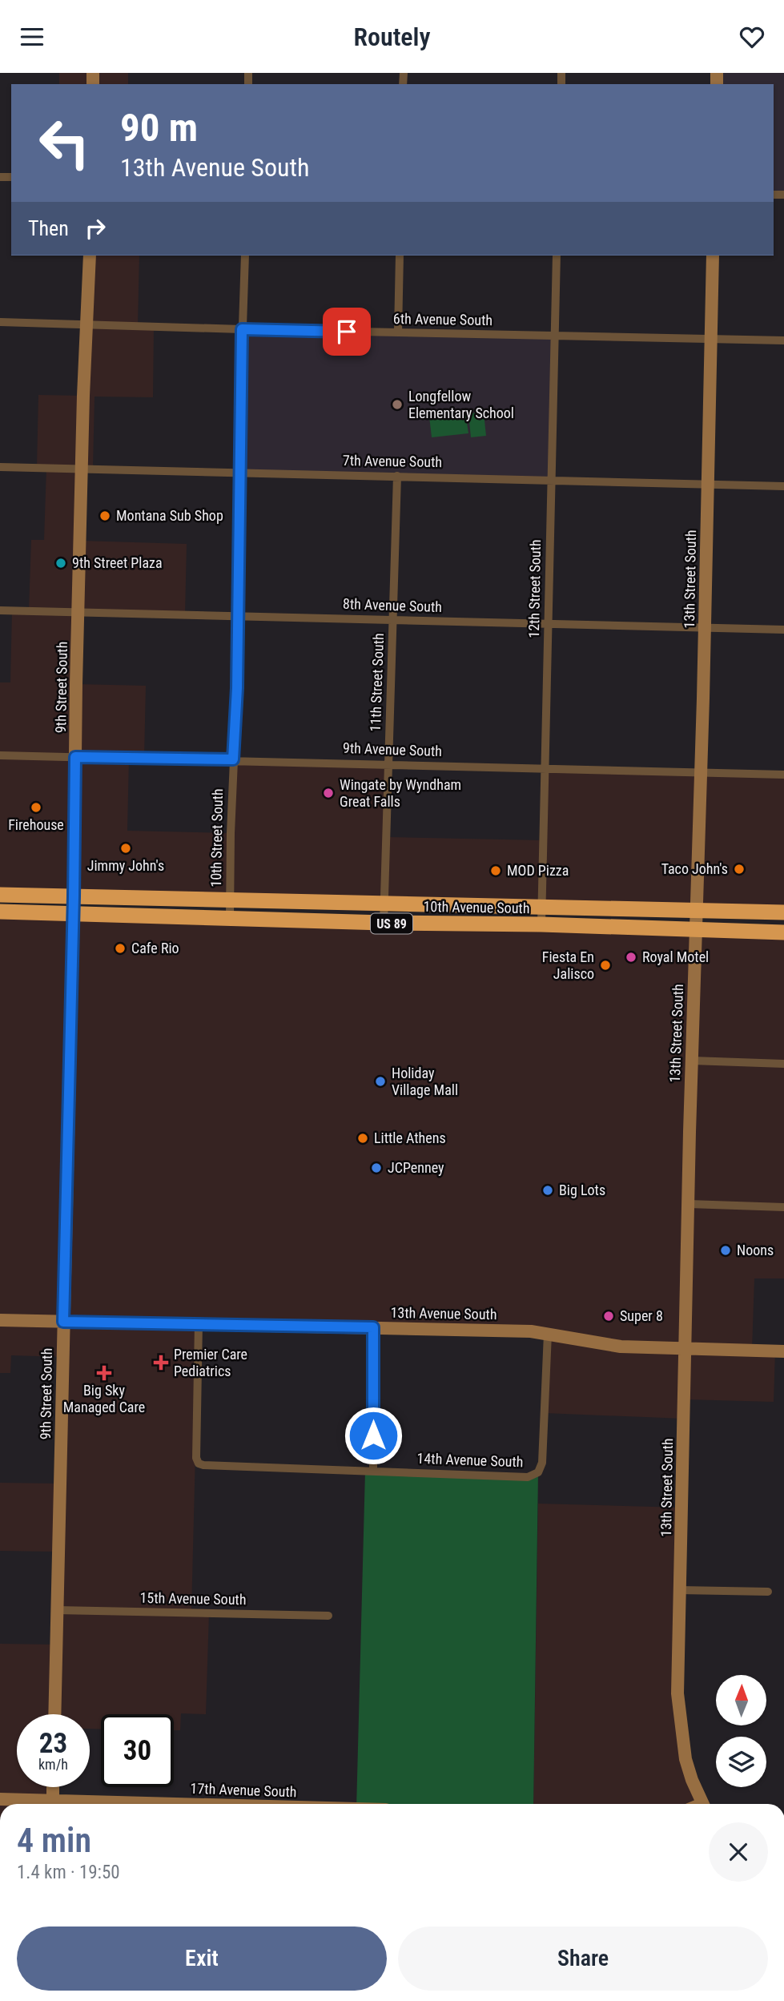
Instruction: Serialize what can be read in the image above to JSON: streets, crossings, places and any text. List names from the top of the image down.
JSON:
{
  "streets": {
    "highway": ["10th Avenue South", "US 89"],
    "street": [
      "6th Avenue South",
      "7th Avenue South",
      "13th Street South",
      "12th Street South",
      "8th Avenue South",
      "11th Street South",
      "9th Street South",
      "9th Avenue South",
      "10th Street South",
      "13th Avenue South",
      "14th Avenue South",
      "15th Avenue South",
      "17th Avenue South"
    ]
  },
  "crossings": [
    ["6th Avenue South", "13th Street South"],
    ["6th Avenue South", "12th Street South"],
    ["6th Avenue South", "9th Street South"],
    ["6th Avenue South", "10th Street South"],
    ["7th Avenue South", "13th Street South"],
    ["7th Avenue South", "12th Street South"],
    ["7th Avenue South", "11th Street South"],
    ["7th Avenue South", "9th Street South"],
    ["7th Avenue South", "10th Street South"],
    ["13th Street South", "8th Avenue South"],
    ["13th Street South", "9th Avenue South"],
    ["13th Street South", "10th Avenue South"],
    ["13th Street South", "13th Avenue South"],
    ["12th Street South", "8th Avenue South"],
    ["12th Street South", "9th Avenue South"],
    ["12th Street South", "10th Avenue South"],
    ["8th Avenue South", "11th Street South"],
    ["8th Avenue South", "9th Street South"],
    ["8th Avenue South", "10th Street South"],
    ["11th Street South", "9th Avenue South"],
    ["11th Street South", "10th Avenue South"],
    ["9th Street South", "9th Avenue South"],
    ["9th Street South", "10th Avenue South"],
    ["9th Street South", "13th Avenue South"],
    ["9th Street South", "15th Avenue South"],
    ["9th Avenue South", "10th Street South"],
    ["10th Street South", "10th Avenue South"],
    ["13th Avenue South", "14th Avenue South"]
  ],
  "places": {
    "other": [
      "Longfellow Elementary School",
      "Montana Sub Shop",
      "9th Street Plaza",
      "Wingate by Wyndham Great Falls",
      "Firehouse",
      "Jimmy John's",
      "Taco John's",
      "MOD Pizza",
      "Cafe Rio",
      "Royal Motel",
      "Fiesta En Jalisco",
      "Holiday Village Mall",
      "Little Athens",
      "JCPenney",
      "Big Lots",
      "Noons",
      "Super 8"
    ],
    "health": ["Premier Care Pediatrics", "Big Sky Managed Care"]
  },
  "north": "top",
  "page": {
    "header": "Routely",
    "turn": ["90 m", "13th Avenue South"],
    "then": "Then",
    "speed": "23 km/h",
    "limit": "30",
    "heading": ["4 min", "1.4 km · 19:50"],
    "buttons": ["Exit", "Share"]
  }
}
